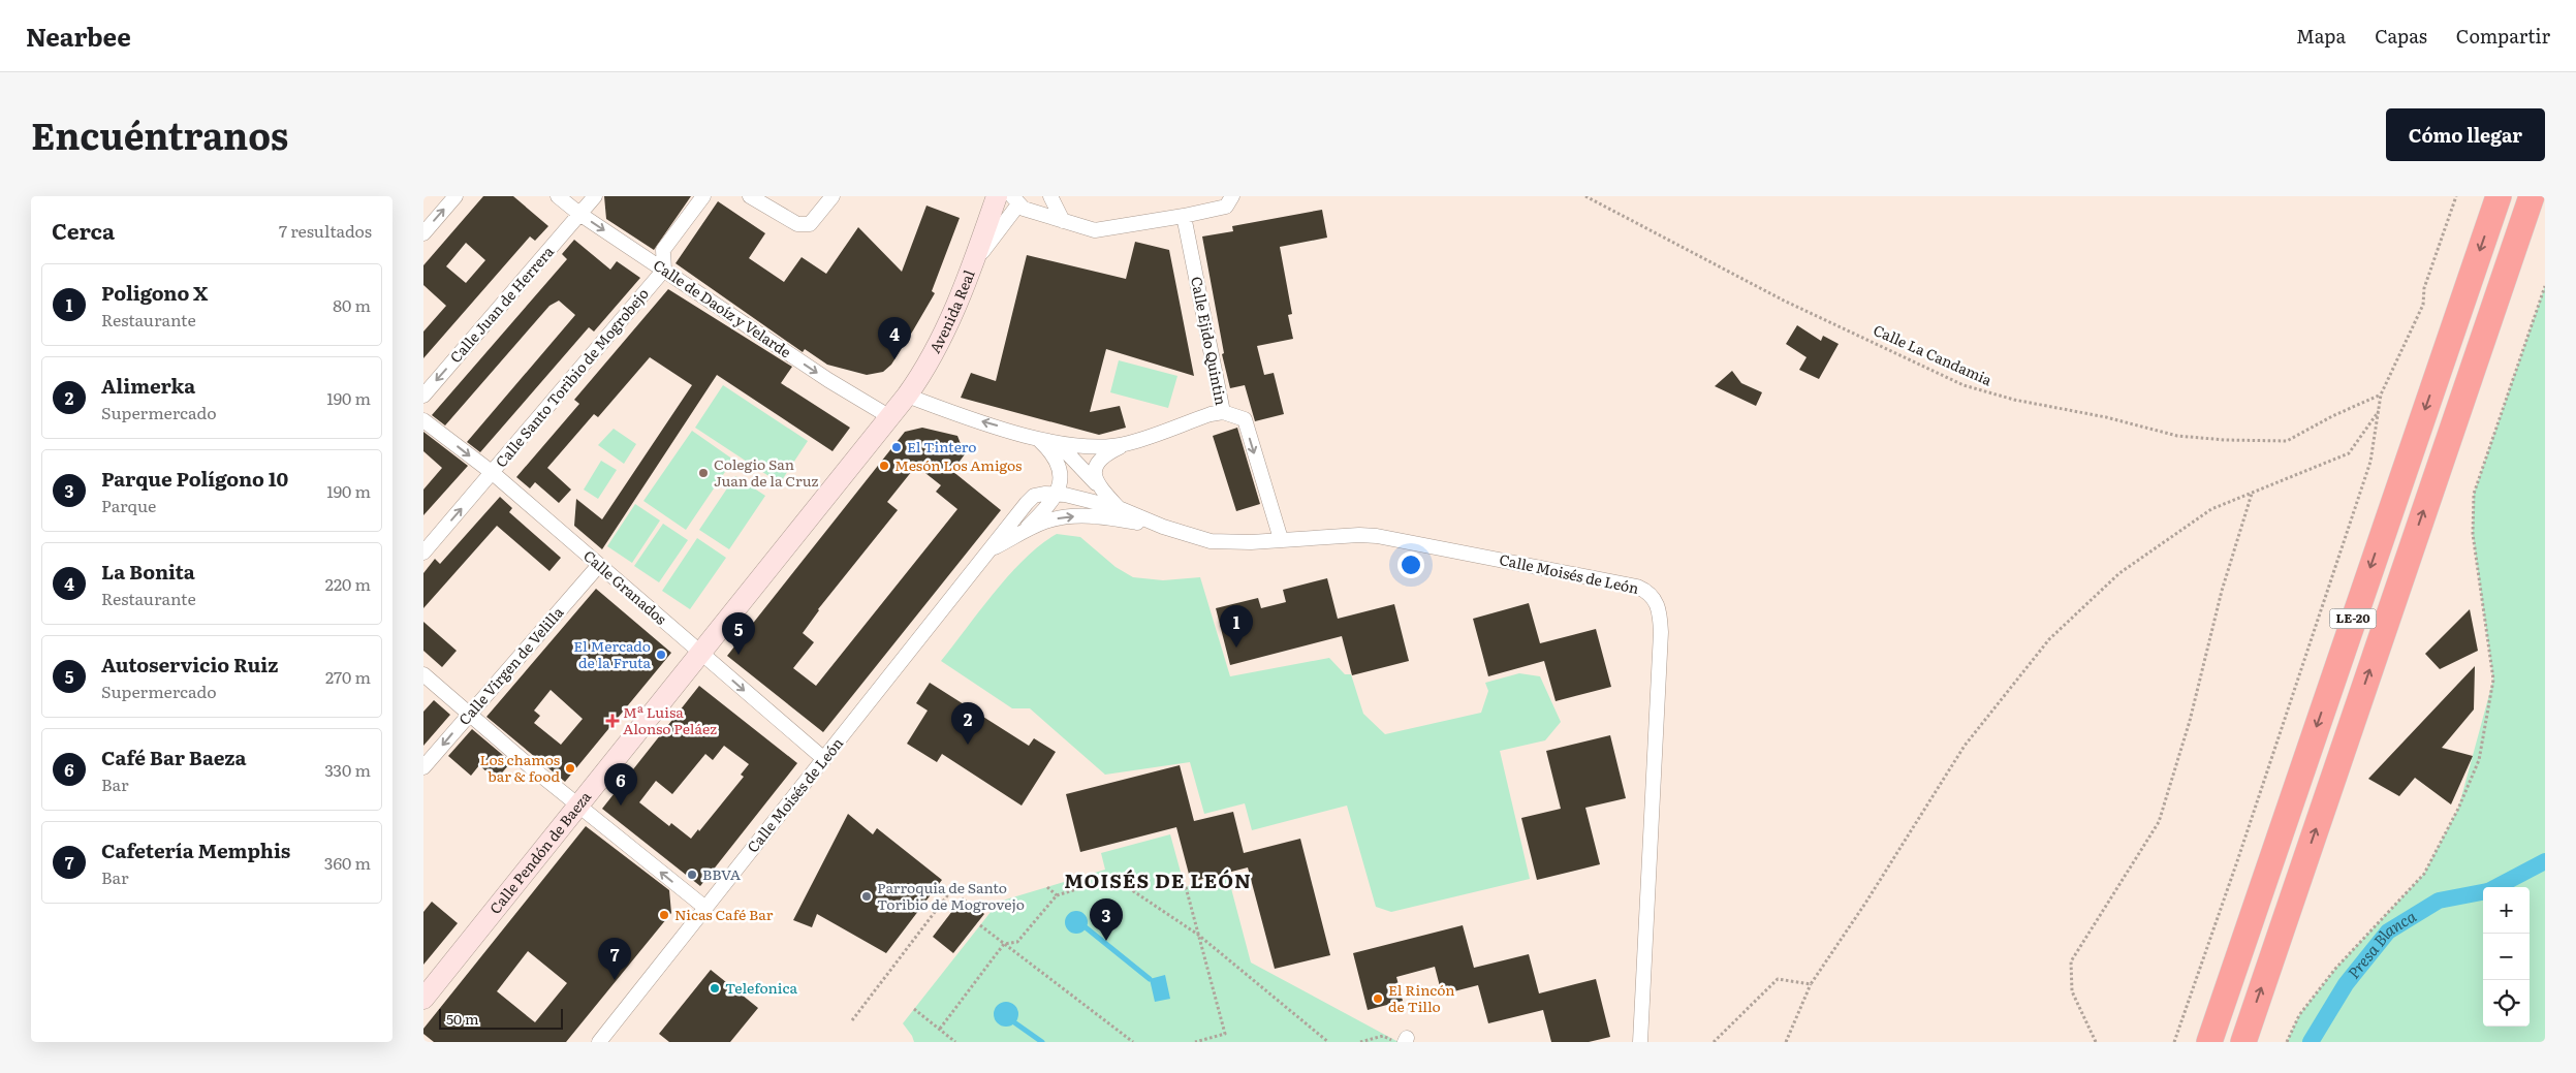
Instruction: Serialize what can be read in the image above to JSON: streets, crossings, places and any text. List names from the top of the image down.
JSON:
{
  "streets": {
    "highway": ["LE-20"],
    "main road": ["Avenida Real", "Calle Pendón de Baeza"],
    "street": [
      "Calle Juan de Herrera",
      "Calle de Daoíz y Velarde",
      "Calle Ejido Quintin",
      "Calle Santo Toribio de Mogrobejo",
      "Calle Moisés de León",
      "Calle Granados",
      "Calle Virgen de Velilla"
    ],
    "path": ["Calle La Candamia"]
  },
  "crossings": [
    ["Calle Juan de Herrera", "Calle de Daoíz y Velarde"],
    ["Calle de Daoíz y Velarde", "Avenida Real"],
    ["Calle de Daoíz y Velarde", "Calle Santo Toribio de Mogrobejo"],
    ["Calle de Daoíz y Velarde", "Calle Pendón de Baeza"],
    ["Avenida Real", "Calle Pendón de Baeza"],
    ["Calle Ejido Quintin", "Calle Moisés de León"],
    ["Calle Santo Toribio de Mogrobejo", "Calle Granados"],
    ["Calle Moisés de León", "Calle Granados"],
    ["Calle Granados", "Calle Virgen de Velilla"],
    ["Calle Granados", "Calle Pendón de Baeza"]
  ],
  "one_way": [
    "Calle Juan de Herrera",
    "Calle de Daoíz y Velarde",
    "Calle Ejido Quintin",
    "Calle Granados"
  ],
  "districts": ["MOISÉS DE LEÓN"],
  "water": ["Presa Blanca"],
  "places": {
    "other": [
      "El Tintero",
      "Mesón Los Amigos",
      "Colegio San Juan de la Cruz",
      "El Mercado de la Fruta",
      "Los chamos bar & food",
      "BBVA",
      "Parroquia de Santo Toribio de Mogrovejo",
      "Nicas Café Bar",
      "Telefonica",
      "El Rincón de Tillo"
    ],
    "health": ["Mª Luisa Alonso Peláez"]
  },
  "scale_bar": "50 m",
  "page": {
    "header": "Nearbee",
    "nav": ["Mapa", "Capas", "Compartir"],
    "title": "Encuéntranos",
    "buttons": "Cómo llegar",
    "heading": ["Cerca", "7 resultados"],
    "list": [
      {
        "mark": "1",
        "name": "Poligono X",
        "note": "Restaurante",
        "value": "80 m"
      },
      {
        "mark": "2",
        "name": "Alimerka",
        "note": "Supermercado",
        "value": "190 m"
      },
      {
        "mark": "3",
        "name": "Parque Polígono 10",
        "note": "Parque",
        "value": "190 m"
      },
      {
        "mark": "4",
        "name": "La Bonita",
        "note": "Restaurante",
        "value": "220 m"
      },
      {
        "mark": "5",
        "name": "Autoservicio Ruiz",
        "note": "Supermercado",
        "value": "270 m"
      },
      {
        "mark": "6",
        "name": "Café Bar Baeza",
        "note": "Bar",
        "value": "330 m"
      },
      {
        "mark": "7",
        "name": "Cafetería Memphis",
        "note": "Bar",
        "value": "360 m"
      }
    ],
    "pins": [
      "4",
      "1",
      "5",
      "2",
      "6",
      "3",
      "7"
    ],
    "map_buttons": ["+", "−"],
    "scale": "50 m"
  }
}
